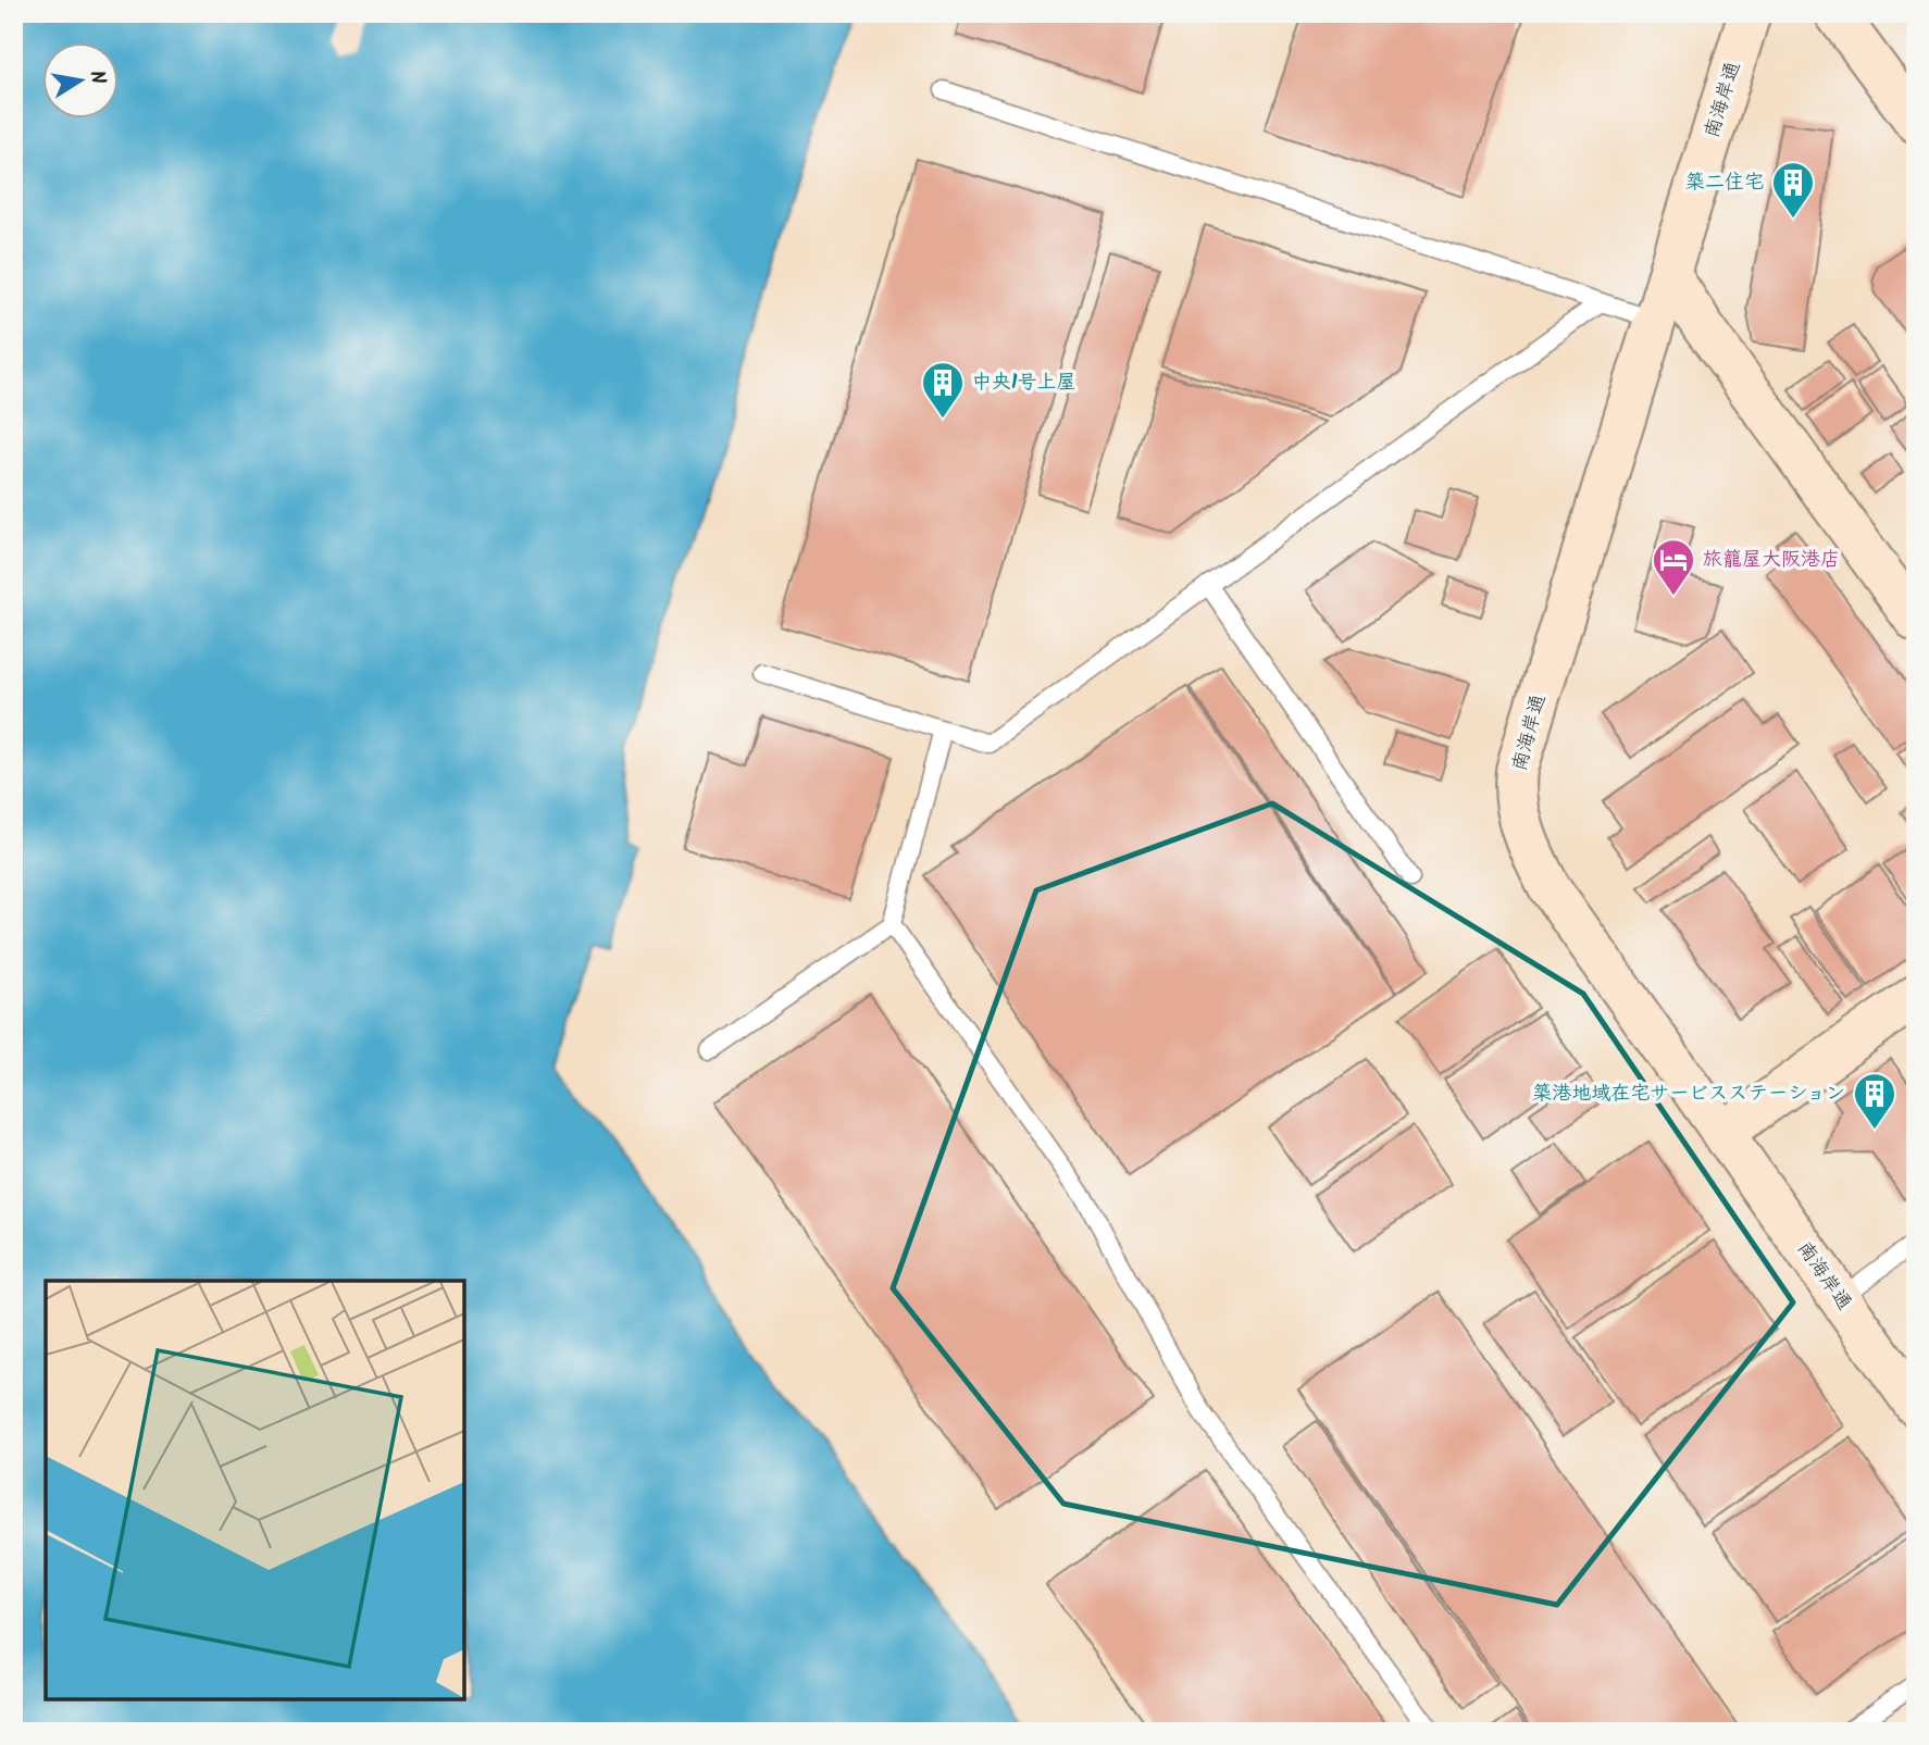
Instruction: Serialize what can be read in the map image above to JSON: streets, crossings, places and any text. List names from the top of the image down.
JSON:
{
  "streets": {
    "street": ["南海岸通"]
  },
  "places": {
    "building": ["築二住宅", "中央1号上屋", "築港地域在宅サービスステーション"],
    "hotel": ["旅籠屋大阪港店"]
  },
  "north": "right"
}
